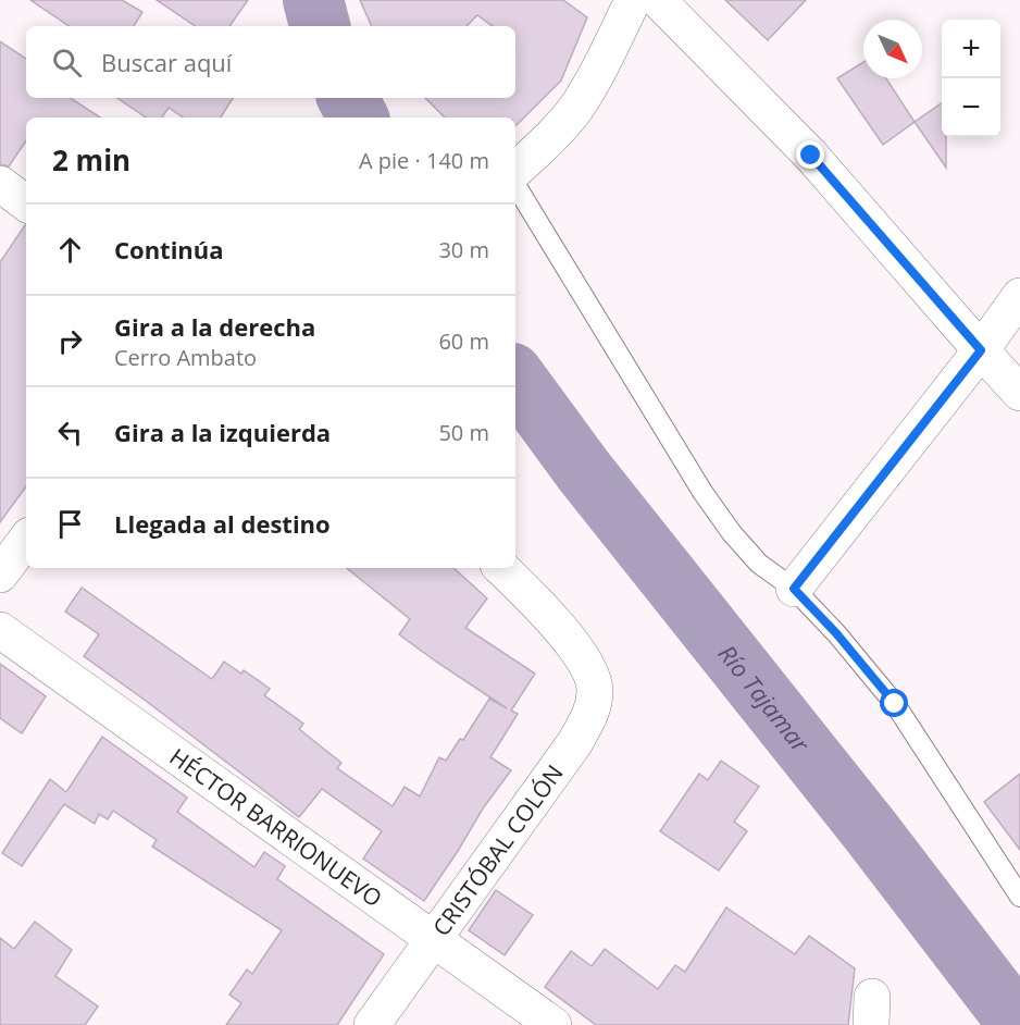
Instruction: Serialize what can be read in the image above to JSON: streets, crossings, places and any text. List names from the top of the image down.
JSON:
{
  "streets": {
    "street": ["HÉCTOR BARRIONUEVO", "CRISTÓBAL COLÓN"]
  },
  "crossings": [
    ["HÉCTOR BARRIONUEVO", "CRISTÓBAL COLÓN"]
  ],
  "water": ["Río Tajamar"],
  "north": "bottom right",
  "page": {
    "map_buttons": ["+", "−"],
    "search": "Buscar aquí",
    "heading": ["2 min", "A pie · 140 m"],
    "list": [
      ["Continúa", "30 m"],
      ["Gira a la derecha", "Cerro Ambato", "60 m"],
      ["Gira a la izquierda", "50 m"],
      "Llegada al destino"
    ]
  }
}
